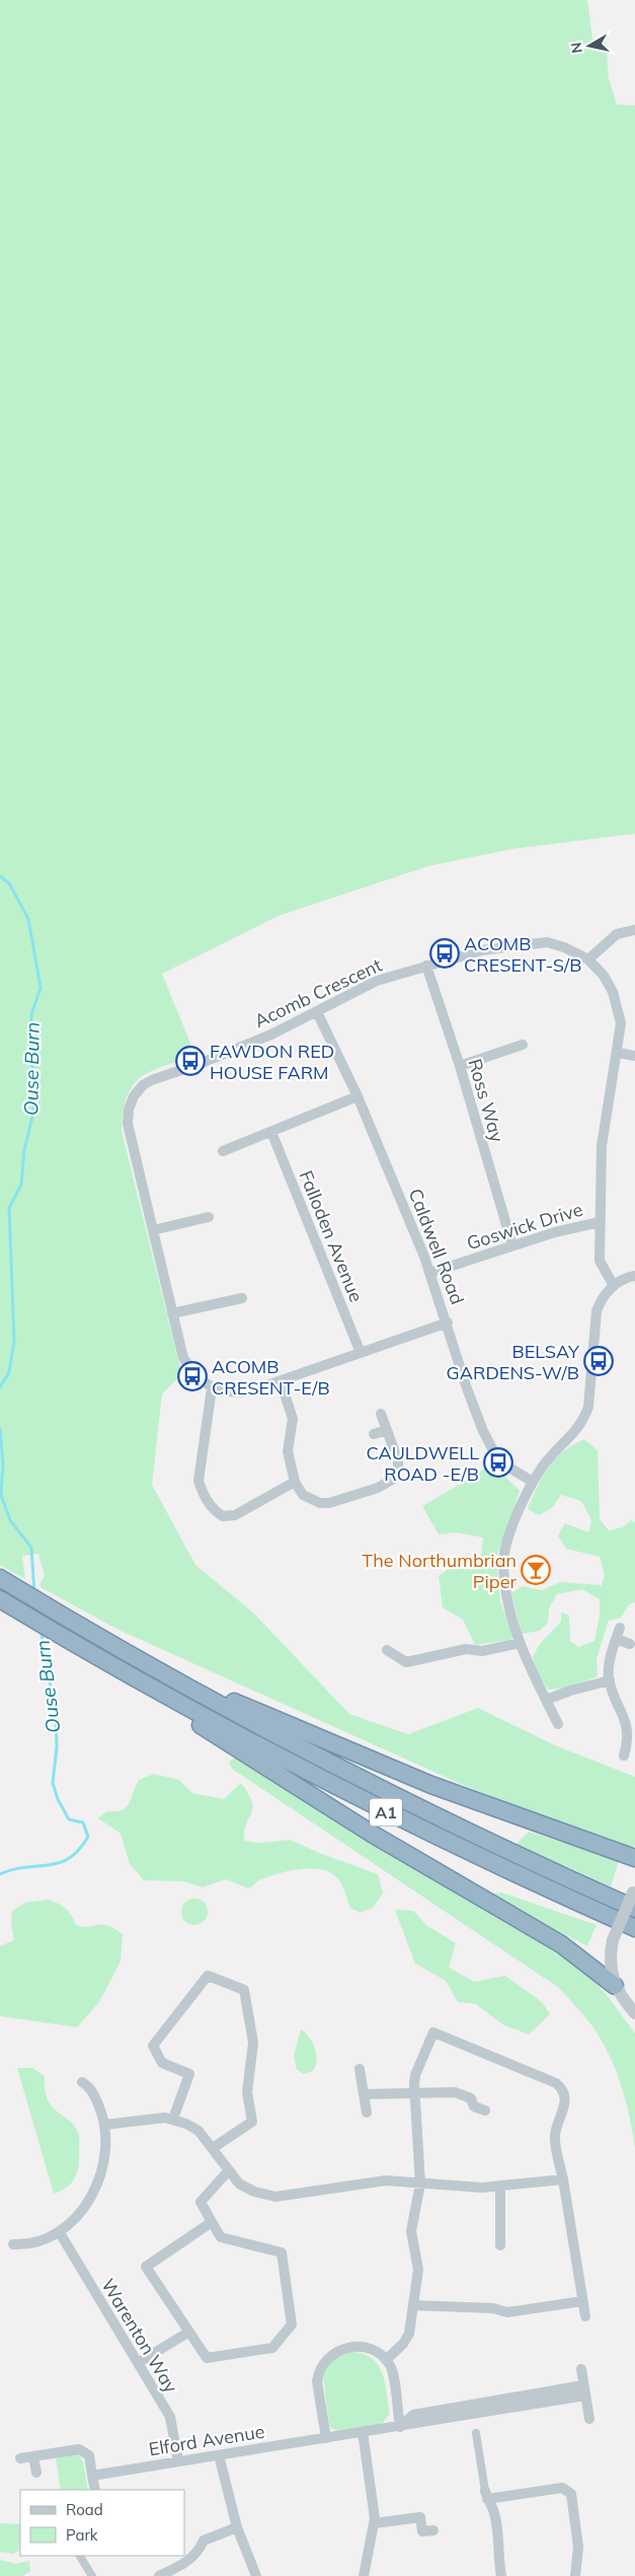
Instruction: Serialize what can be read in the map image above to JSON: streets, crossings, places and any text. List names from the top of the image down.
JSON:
{
  "streets": {
    "highway": ["A1"],
    "street": [
      "Acomb Crescent",
      "Ross Way",
      "Goswick Drive",
      "Falloden Avenue",
      "Caldwell Road",
      "Warenton Way",
      "Elford Avenue"
    ]
  },
  "crossings": [
    ["Acomb Crescent", "Ross Way"],
    ["Acomb Crescent", "Goswick Drive"],
    ["Acomb Crescent", "Caldwell Road"],
    ["Ross Way", "Goswick Drive"],
    ["Goswick Drive", "Caldwell Road"],
    ["Warenton Way", "Elford Avenue"]
  ],
  "water": ["Ouse Burn"],
  "places": {
    "bus stop": [
      "ACOMB CRESENT-S/B",
      "FAWDON RED HOUSE FARM",
      "BELSAY GARDENS-W/B",
      "ACOMB CRESENT-E/B",
      "CAULDWELL ROAD -E/B"
    ],
    "bar": ["The Northumbrian Piper"]
  },
  "legend": ["Road", "Park"],
  "north": "left"
}
